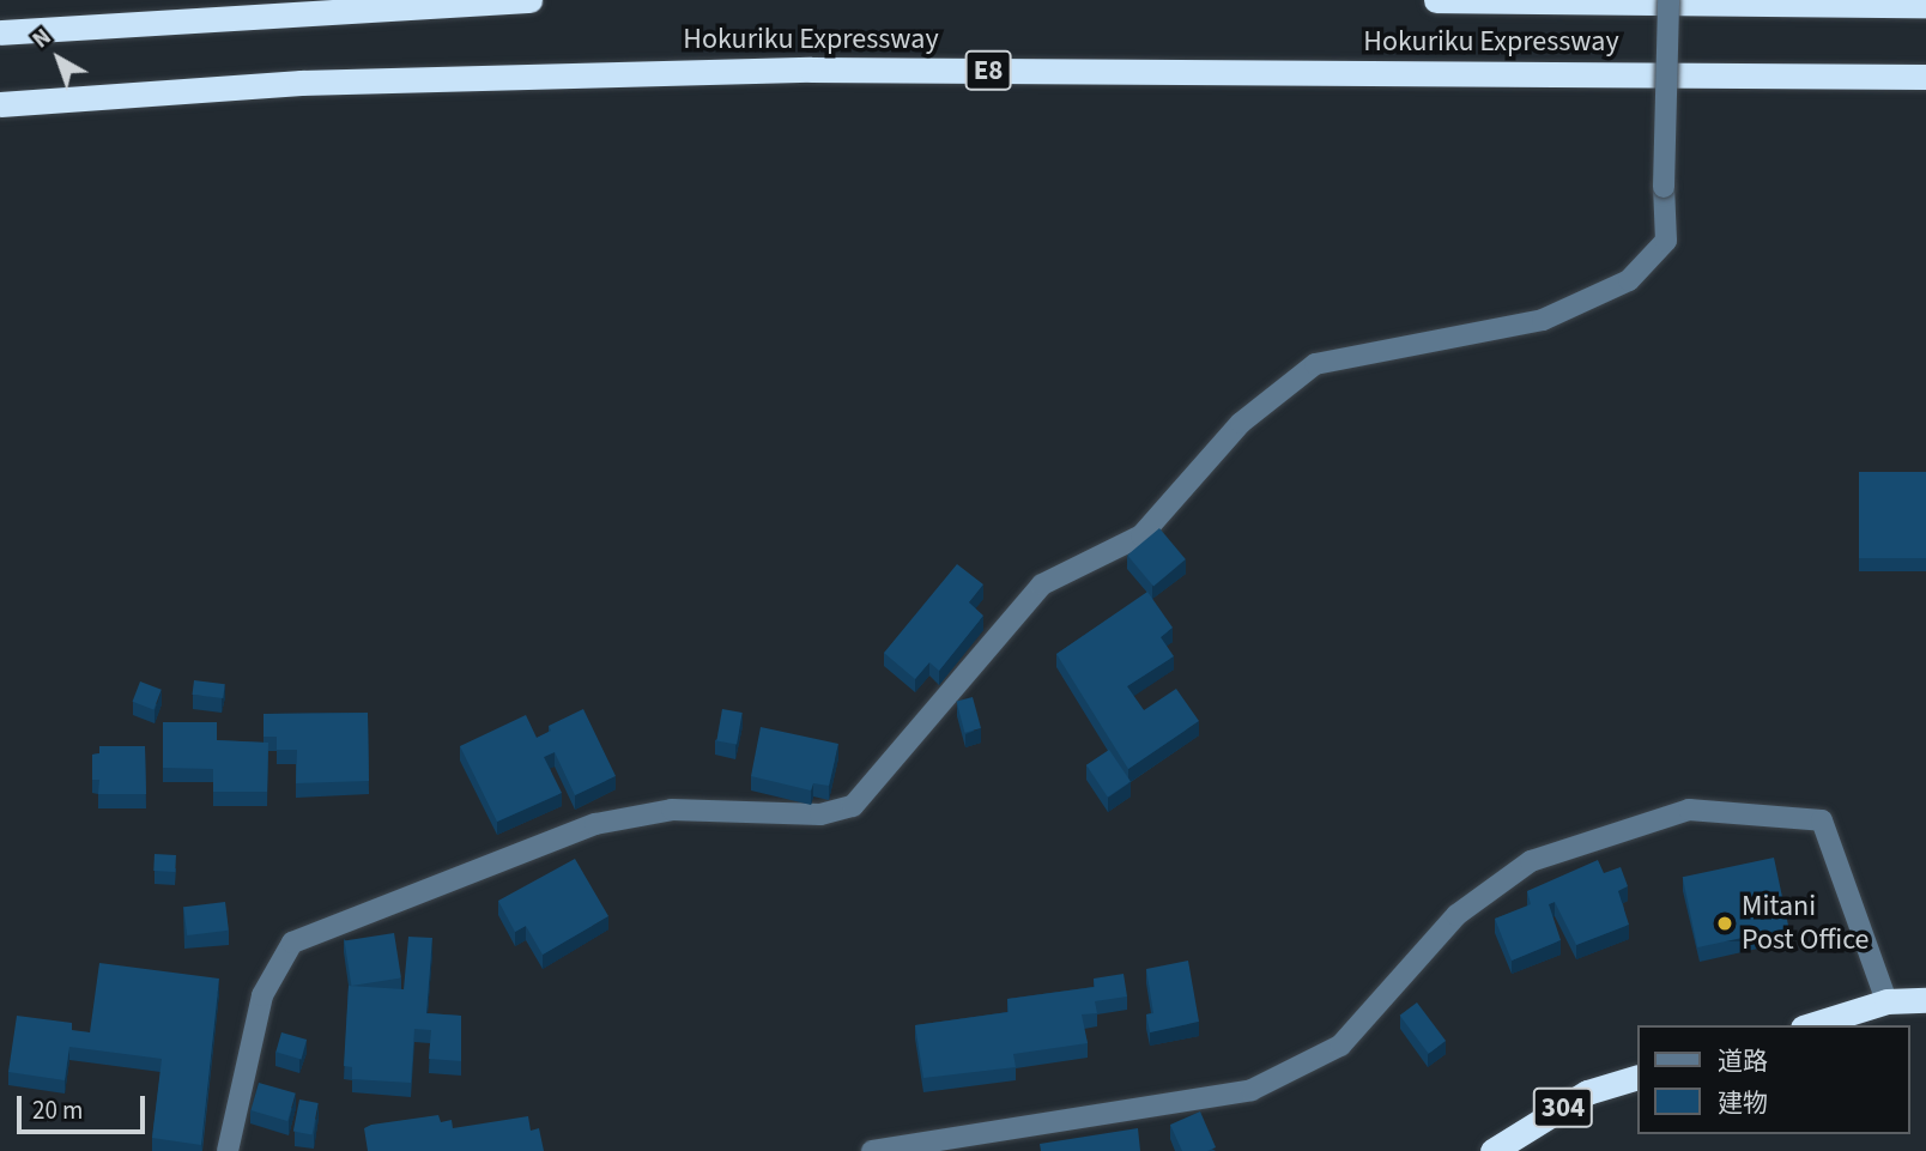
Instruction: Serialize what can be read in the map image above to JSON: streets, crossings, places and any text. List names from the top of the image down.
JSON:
{
  "streets": {
    "highway": ["Hokuriku Expressway", "E8", "304"]
  },
  "places": ["Mitani Post Office"],
  "legend": ["道路", "建物"],
  "scale_bar": "20 m",
  "north": "top left"
}
